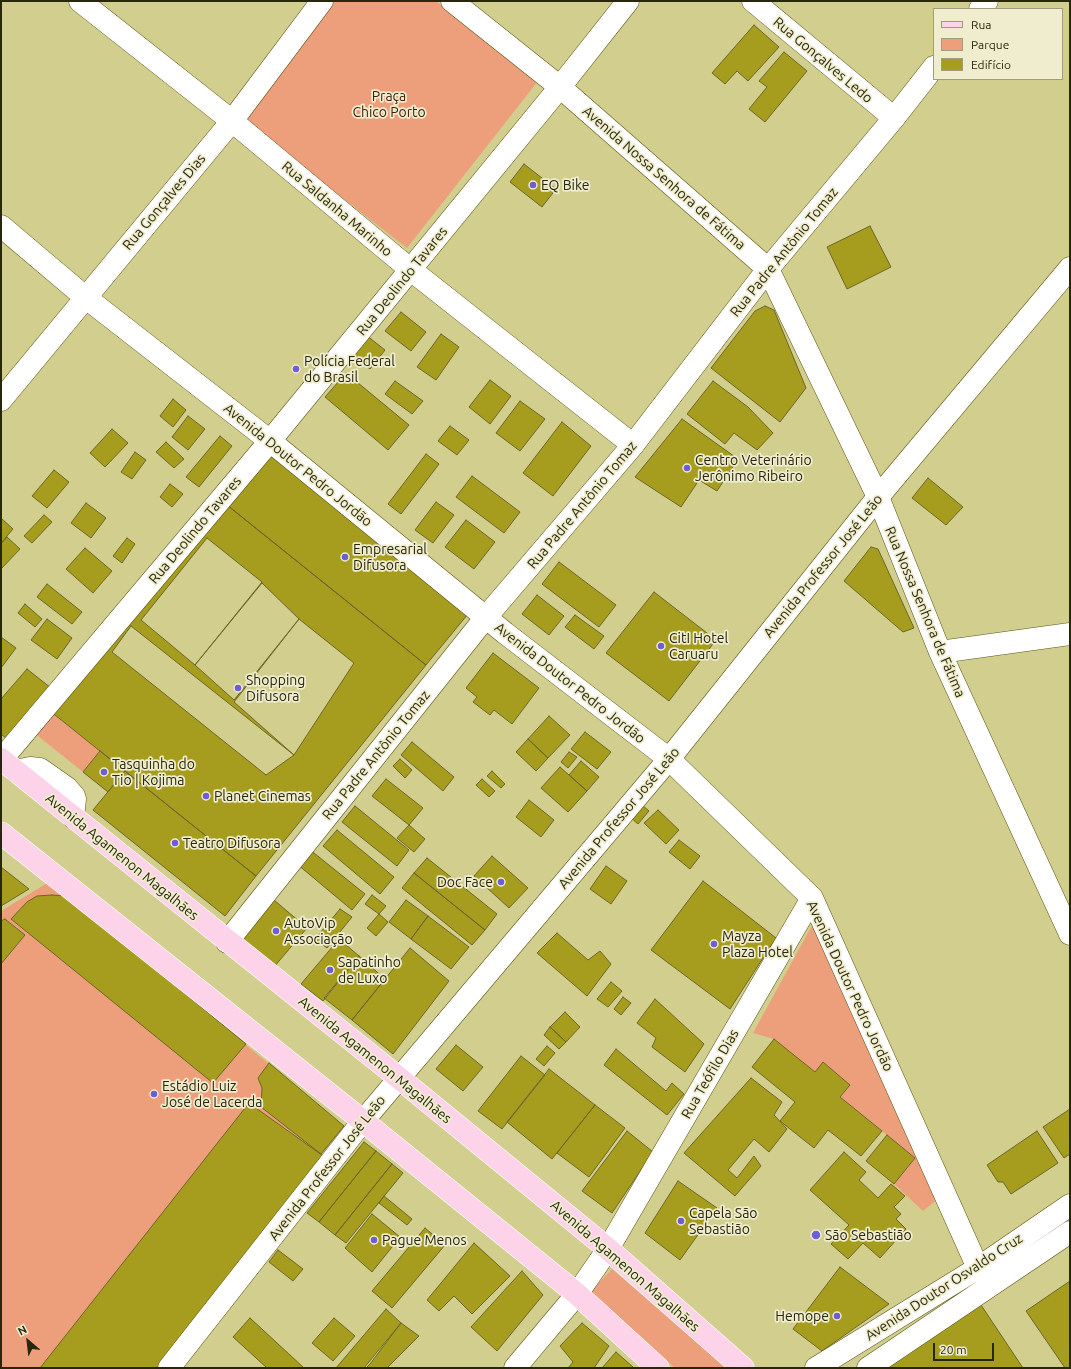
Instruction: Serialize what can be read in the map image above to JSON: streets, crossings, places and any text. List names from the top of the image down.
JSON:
{
  "streets": {
    "main road": ["Avenida Agamenon Magalhães"],
    "street": [
      "Rua Gonçalves Ledo",
      "Avenida Nossa Senhora de Fátima",
      "Rua Gonçalves Dias",
      "Rua Saldanha Marinho",
      "Rua Padre Antônio Tomaz",
      "Rua Deolindo Tavares",
      "Avenida Doutor Pedro Jordão",
      "Avenida Professor José Leão",
      "Rua Nossa Senhora de Fátima",
      "Rua Teófilo Dias",
      "Avenida Doutor Osvaldo Cruz"
    ]
  },
  "crossings": [
    ["Rua Gonçalves Ledo", "Rua Padre Antônio Tomaz"],
    ["Avenida Nossa Senhora de Fátima", "Rua Padre Antônio Tomaz"],
    ["Avenida Nossa Senhora de Fátima", "Rua Deolindo Tavares"],
    ["Avenida Nossa Senhora de Fátima", "Rua Nossa Senhora de Fátima"],
    ["Rua Gonçalves Dias", "Rua Saldanha Marinho"],
    ["Rua Gonçalves Dias", "Avenida Doutor Pedro Jordão"],
    ["Rua Saldanha Marinho", "Rua Padre Antônio Tomaz"],
    ["Rua Saldanha Marinho", "Rua Deolindo Tavares"],
    ["Rua Padre Antônio Tomaz", "Avenida Doutor Pedro Jordão"],
    ["Rua Padre Antônio Tomaz", "Rua Nossa Senhora de Fátima"],
    ["Rua Padre Antônio Tomaz", "Avenida Agamenon Magalhães"],
    ["Rua Deolindo Tavares", "Avenida Doutor Pedro Jordão"],
    ["Rua Deolindo Tavares", "Avenida Agamenon Magalhães"],
    ["Avenida Doutor Pedro Jordão", "Avenida Professor José Leão"],
    ["Avenida Doutor Pedro Jordão", "Rua Teófilo Dias"],
    ["Avenida Doutor Pedro Jordão", "Avenida Doutor Osvaldo Cruz"],
    ["Avenida Professor José Leão", "Rua Nossa Senhora de Fátima"],
    ["Avenida Professor José Leão", "Avenida Agamenon Magalhães"],
    ["Avenida Agamenon Magalhães", "Rua Teófilo Dias"]
  ],
  "parks": ["Praça Chico Porto"],
  "places": [
    "EQ Bike",
    "Polícia Federal do Brasil",
    "Centro Veterinário Jerônimo Ribeiro",
    "Empresarial Difusora",
    "CitI Hotel Caruaru",
    "Shopping Difusora",
    "Tasquinha do Tio | Kojima",
    "Planet Cinemas",
    "Teatro Difusora",
    "Doc Face",
    "AutoVip Associação",
    "Mayza Plaza Hotel",
    "Sapatinho de Luxo",
    "Estádio Luiz José de Lacerda",
    "Capela São Sebastião",
    "São Sebastião",
    "Pague Menos",
    "Hemope"
  ],
  "legend": ["Rua", "Parque", "Edifício"],
  "scale_bar": "20 m",
  "north": "top left"
}
